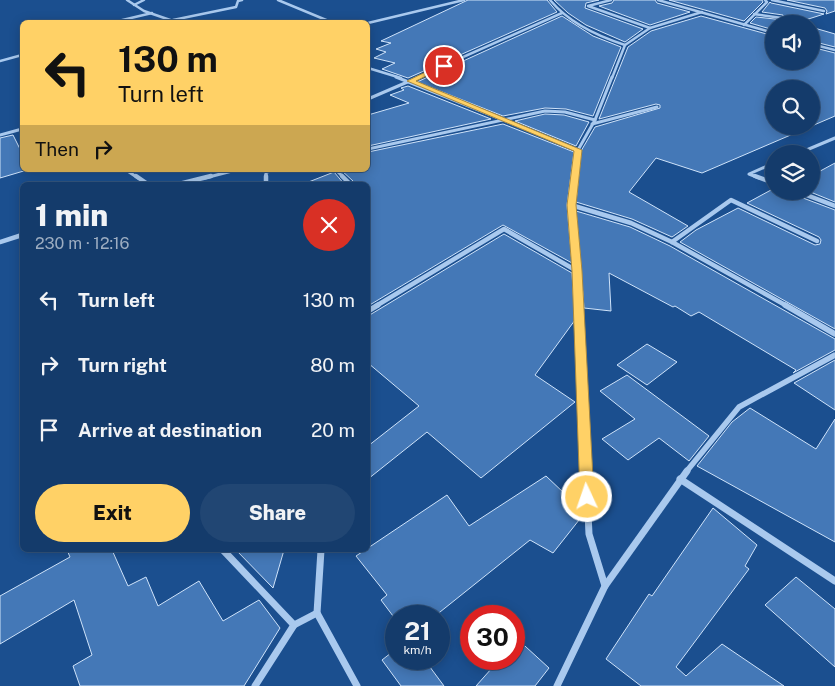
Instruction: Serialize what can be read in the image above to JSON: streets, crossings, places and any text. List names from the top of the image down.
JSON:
{
  "page": {
    "turn": ["130 m", "Turn left"],
    "then": "Then",
    "heading": ["1 min", "230 m · 12:16"],
    "list": [
      {
        "name": "Turn left",
        "value": "130 m"
      },
      {
        "name": "Turn right",
        "value": "80 m"
      },
      {
        "name": "Arrive at destination",
        "value": "20 m"
      }
    ],
    "buttons": ["Exit", "Share"],
    "speed": "21 km/h",
    "limit": "30"
  }
}
